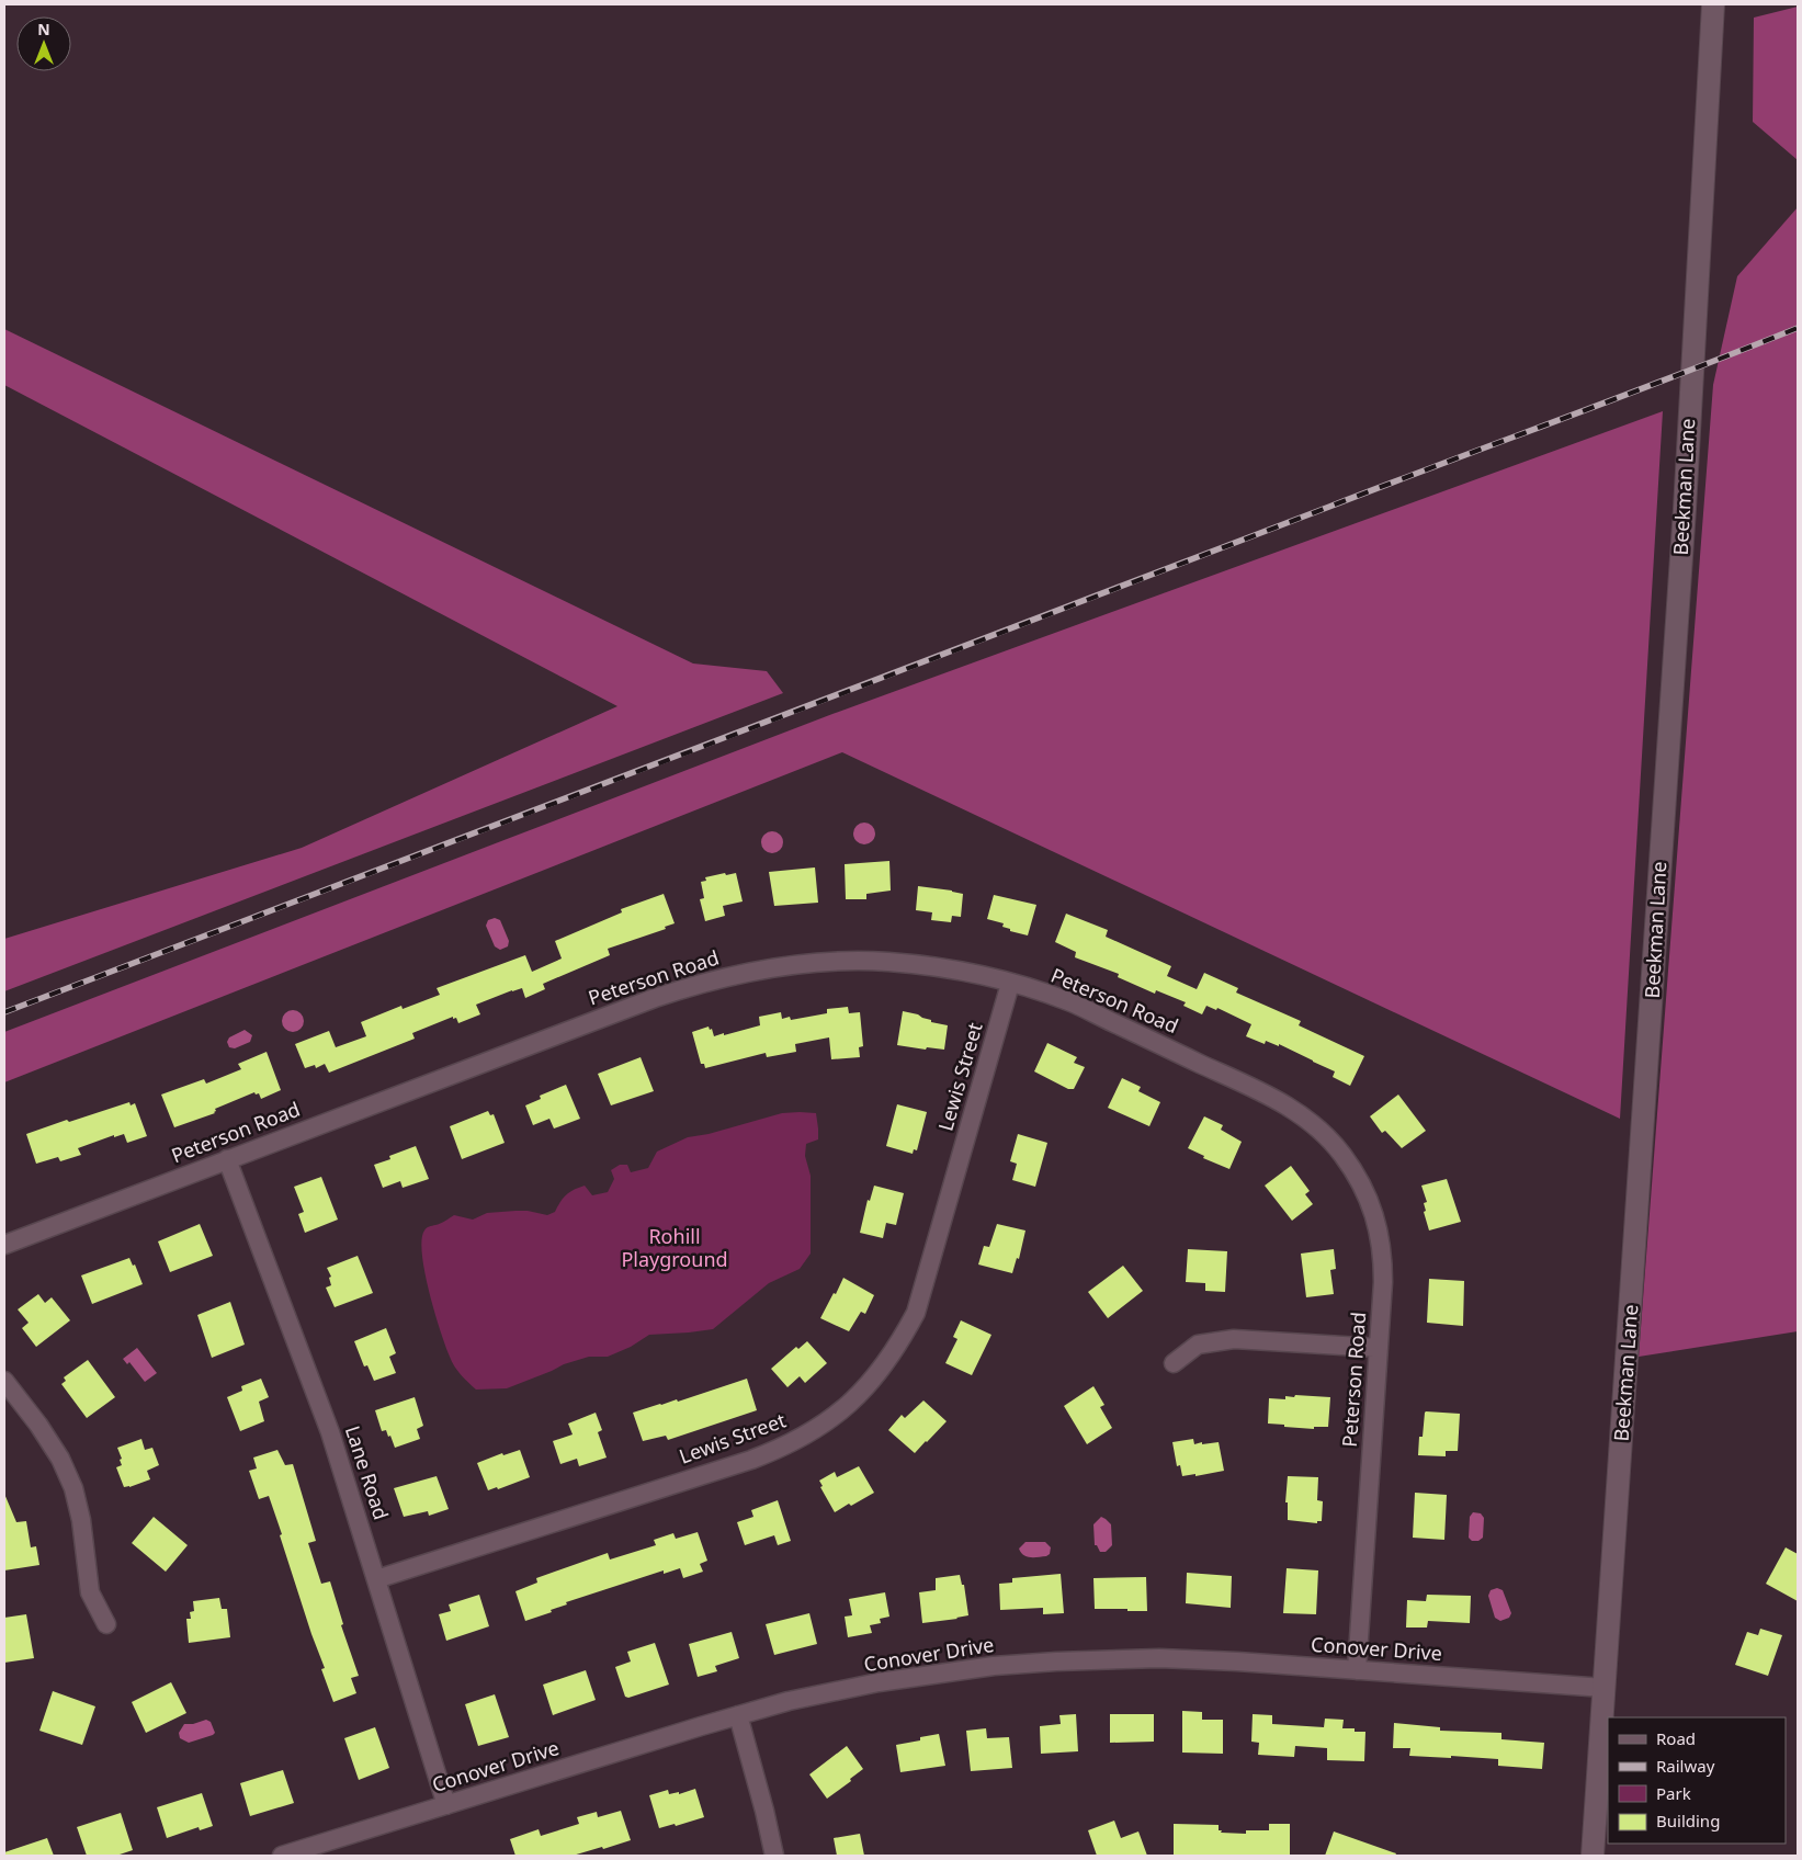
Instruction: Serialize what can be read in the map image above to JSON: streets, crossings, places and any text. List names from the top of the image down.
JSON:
{
  "streets": {
    "street": [
      "Beekman Lane",
      "Peterson Road",
      "Lewis Street",
      "Lane Road",
      "Conover Drive"
    ]
  },
  "crossings": [
    ["Beekman Lane", "Conover Drive"],
    ["Peterson Road", "Lewis Street"],
    ["Peterson Road", "Lane Road"],
    ["Peterson Road", "Conover Drive"],
    ["Lewis Street", "Lane Road"],
    ["Lane Road", "Conover Drive"]
  ],
  "parks": ["Rohill Playground"],
  "legend": [
    "Road",
    "Railway",
    "Park",
    "Building"
  ],
  "north": "top"
}
